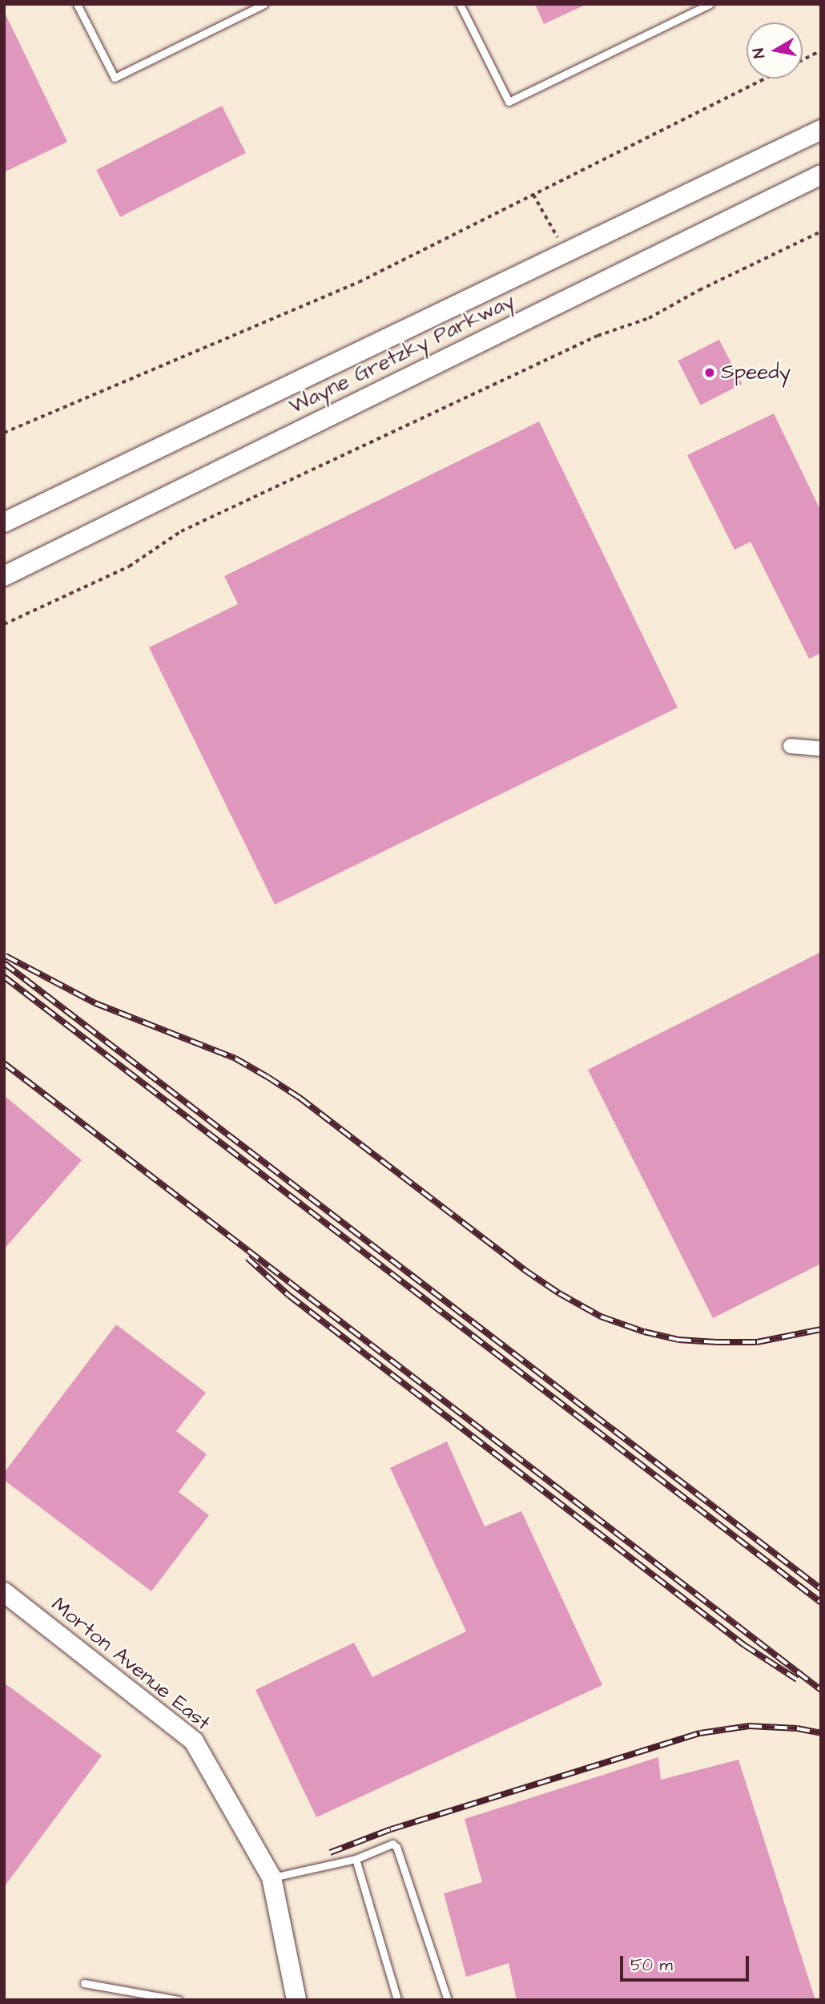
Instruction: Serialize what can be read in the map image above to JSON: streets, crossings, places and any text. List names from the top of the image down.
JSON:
{
  "streets": {
    "main road": ["Wayne Gretzky Parkway", "Morton Avenue East"]
  },
  "places": ["Speedy"],
  "scale_bar": "50 m",
  "north": "left"
}
